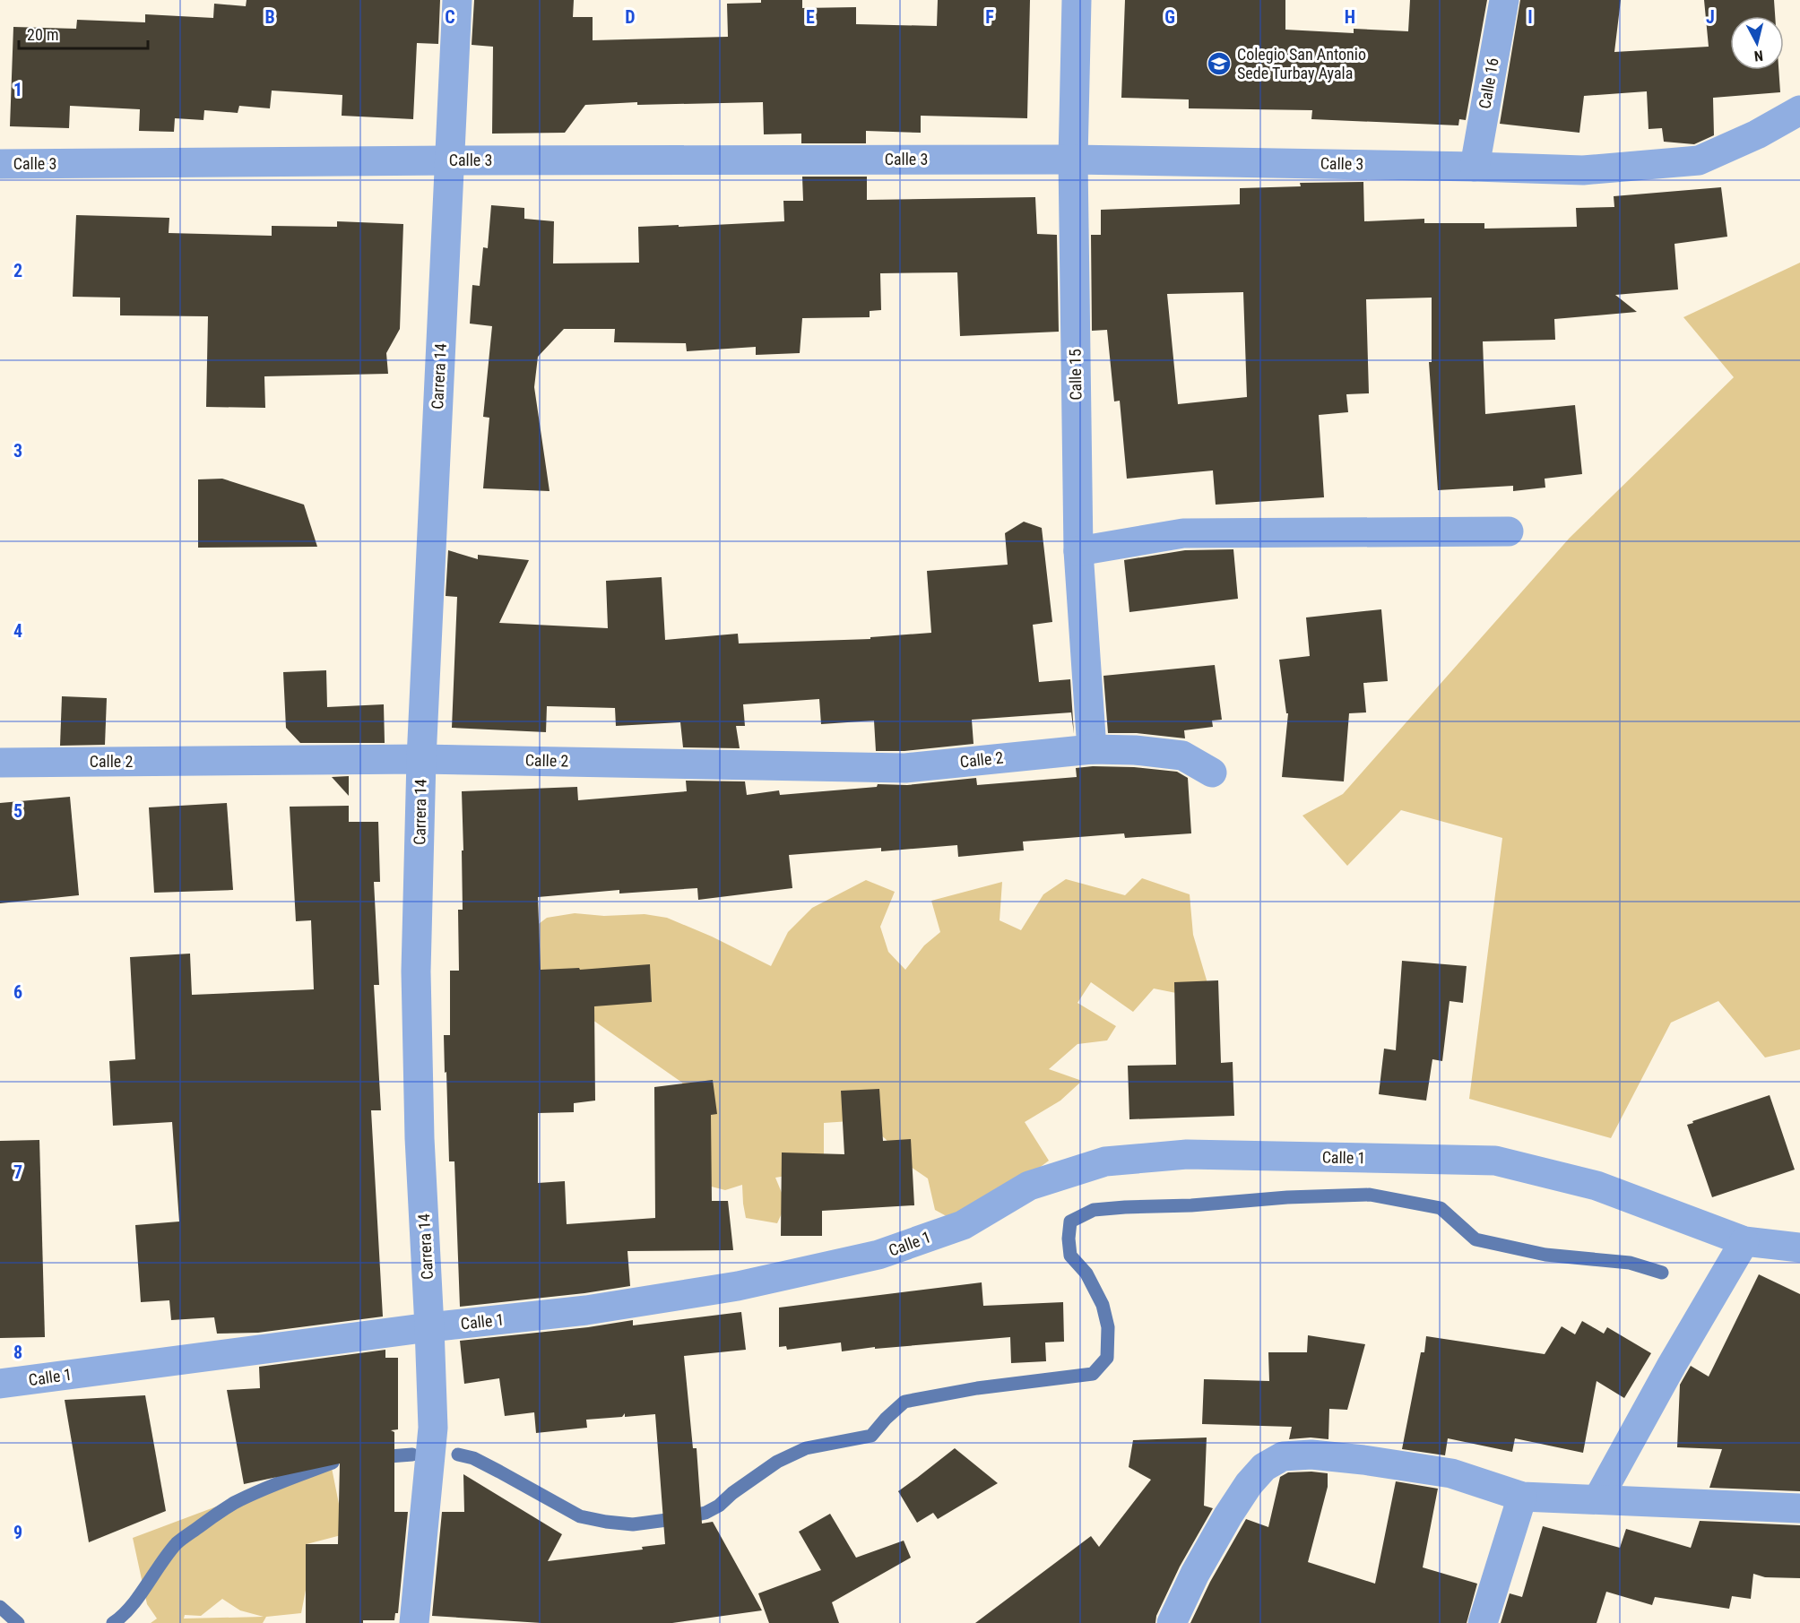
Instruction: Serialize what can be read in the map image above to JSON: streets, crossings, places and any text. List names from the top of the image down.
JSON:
{
  "streets": {
    "street": [
      "Calle 16",
      "Calle 3",
      "Calle 15",
      "Carrera 14",
      "Calle 2",
      "Calle 1"
    ]
  },
  "crossings": [
    ["Calle 16", "Calle 3"],
    ["Calle 3", "Calle 15"],
    ["Calle 3", "Carrera 14"],
    ["Calle 15", "Calle 2"],
    ["Carrera 14", "Calle 2"],
    ["Carrera 14", "Calle 1"]
  ],
  "places": {
    "school or university": ["Colegio San Antonio Sede Turbay Ayala"]
  },
  "scale_bar": "20 m",
  "north": "bottom",
  "grid": {
    "columns": [
      "B",
      "C",
      "D",
      "E",
      "F",
      "G",
      "H",
      "I",
      "J"
    ],
    "rows": [
      "1",
      "2",
      "3",
      "4",
      "5",
      "6",
      "7",
      "8",
      "9"
    ]
  }
}
